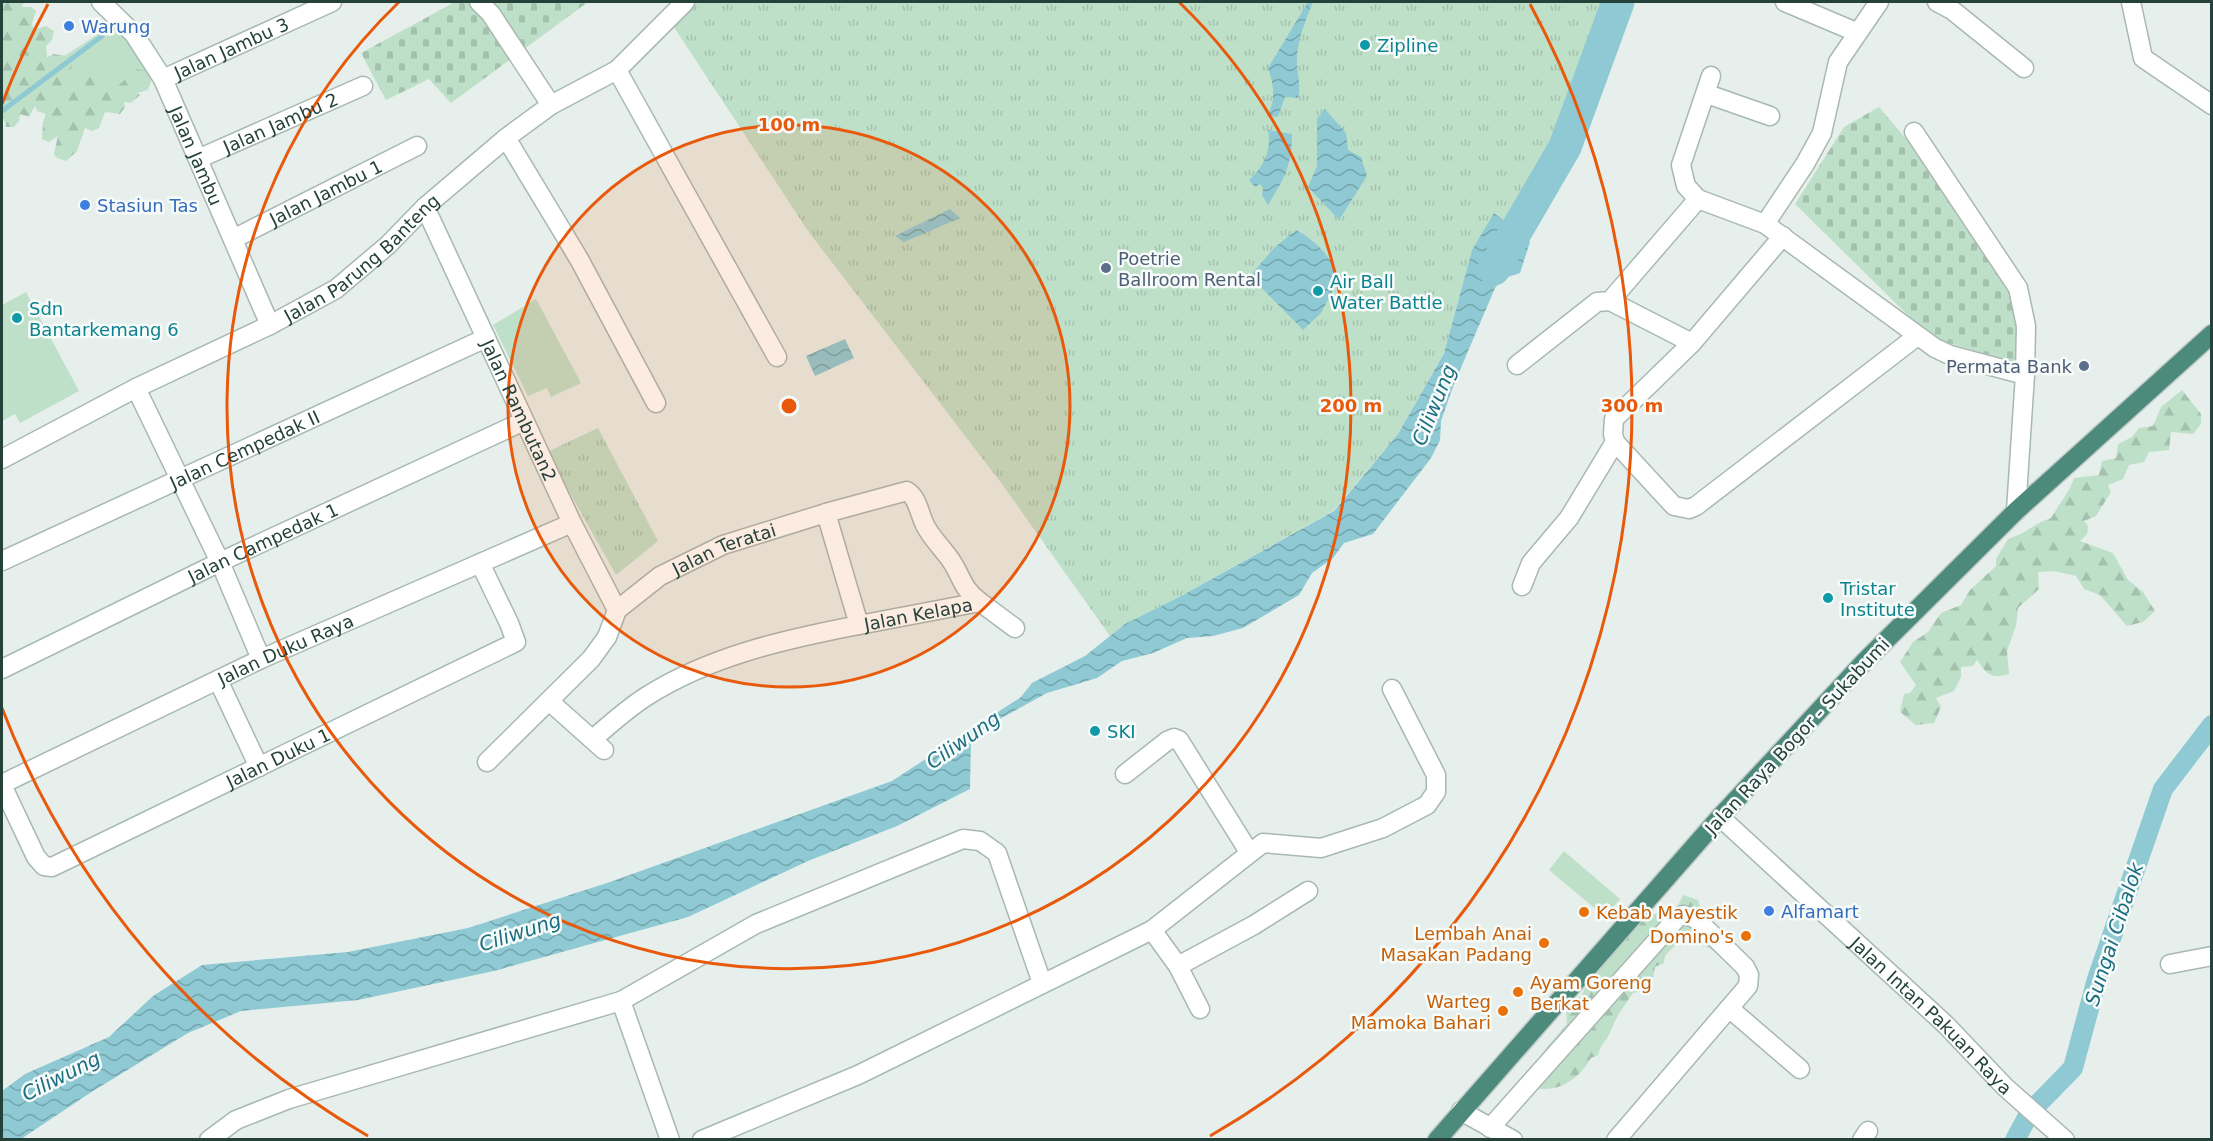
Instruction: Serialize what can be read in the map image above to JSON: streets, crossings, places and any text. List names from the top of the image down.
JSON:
{
  "streets": {
    "highway": ["Jalan Raya Bogor - Sukabumi"],
    "street": [
      "Jalan Jambu 3",
      "Jalan Jambu 2",
      "Jalan Jambu",
      "Jalan Jambu 1",
      "Jalan Parung Banteng",
      "Jalan Rambutan2",
      "Jalan Cempedak II",
      "Jalan Campedak 1",
      "Jalan Teratai",
      "Jalan Kelapa",
      "Jalan Duku Raya",
      "Jalan Duku 1",
      "Jalan Intan Pakuan Raya"
    ]
  },
  "crossings": [
    ["Jalan Jambu 3", "Jalan Jambu"],
    ["Jalan Jambu 2", "Jalan Jambu"],
    ["Jalan Jambu", "Jalan Jambu 1"],
    ["Jalan Jambu", "Jalan Parung Banteng"],
    ["Jalan Parung Banteng", "Jalan Rambutan2"],
    ["Jalan Rambutan2", "Jalan Cempedak II"],
    ["Jalan Rambutan2", "Jalan Campedak 1"],
    ["Jalan Rambutan2", "Jalan Teratai"],
    ["Jalan Rambutan2", "Jalan Duku Raya"],
    ["Jalan Teratai", "Jalan Kelapa"],
    ["Jalan Duku Raya", "Jalan Duku 1"],
    ["Jalan Raya Bogor - Sukabumi", "Jalan Intan Pakuan Raya"]
  ],
  "water": ["Ciliwung", "Sungai Cibalok"],
  "places": [
    "Warung",
    "Zipline",
    "Stasiun Tas",
    "Poetrie Ballroom Rental",
    "Air Ball Water Battle",
    "Sdn Bantarkemang 6",
    "Permata Bank",
    "Tristar Institute",
    "SKI",
    "Alfamart",
    "Kebab Mayestik",
    "Domino's",
    "Lembah Anai Masakan Padang",
    "Ayam Goreng Berkat",
    "Warteg Mamoka Bahari"
  ],
  "rings": ["100 m", "200 m", "300 m"]
}
